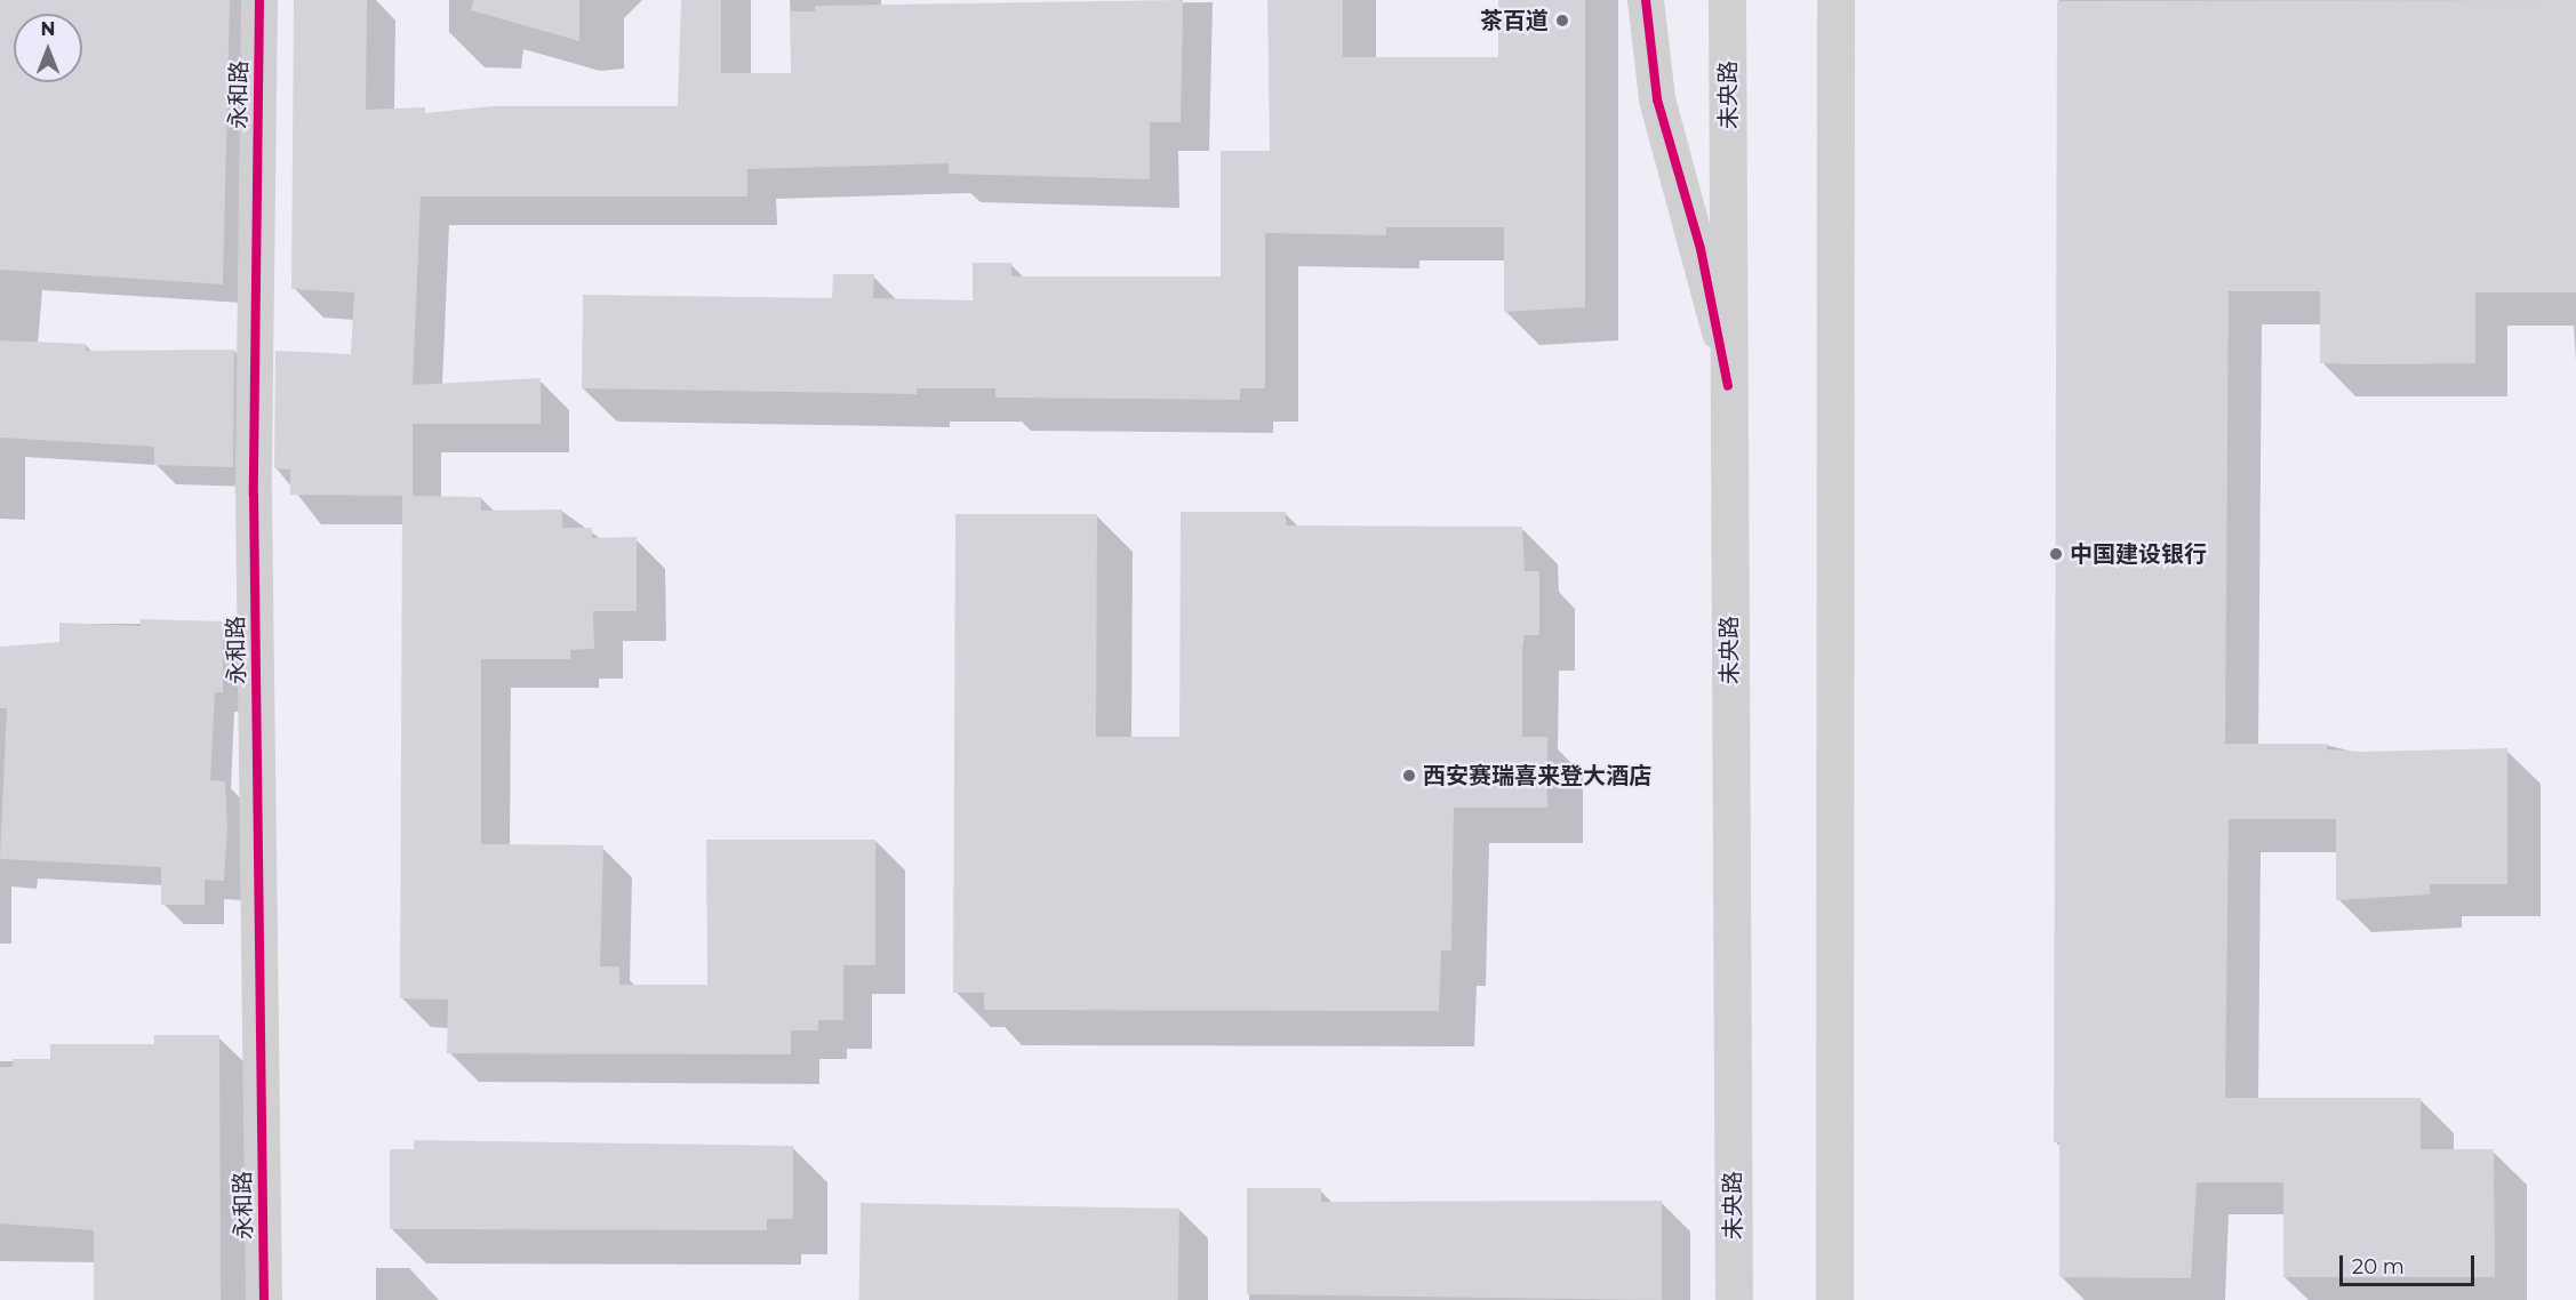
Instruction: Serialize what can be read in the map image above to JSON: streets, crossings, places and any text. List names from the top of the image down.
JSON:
{
  "streets": {
    "main road": ["未央路"],
    "street": ["永和路"]
  },
  "places": ["茶百道", "中国建设银行", "西安赛瑞喜来登大酒店"],
  "scale_bar": "20 m",
  "north": "top"
}
